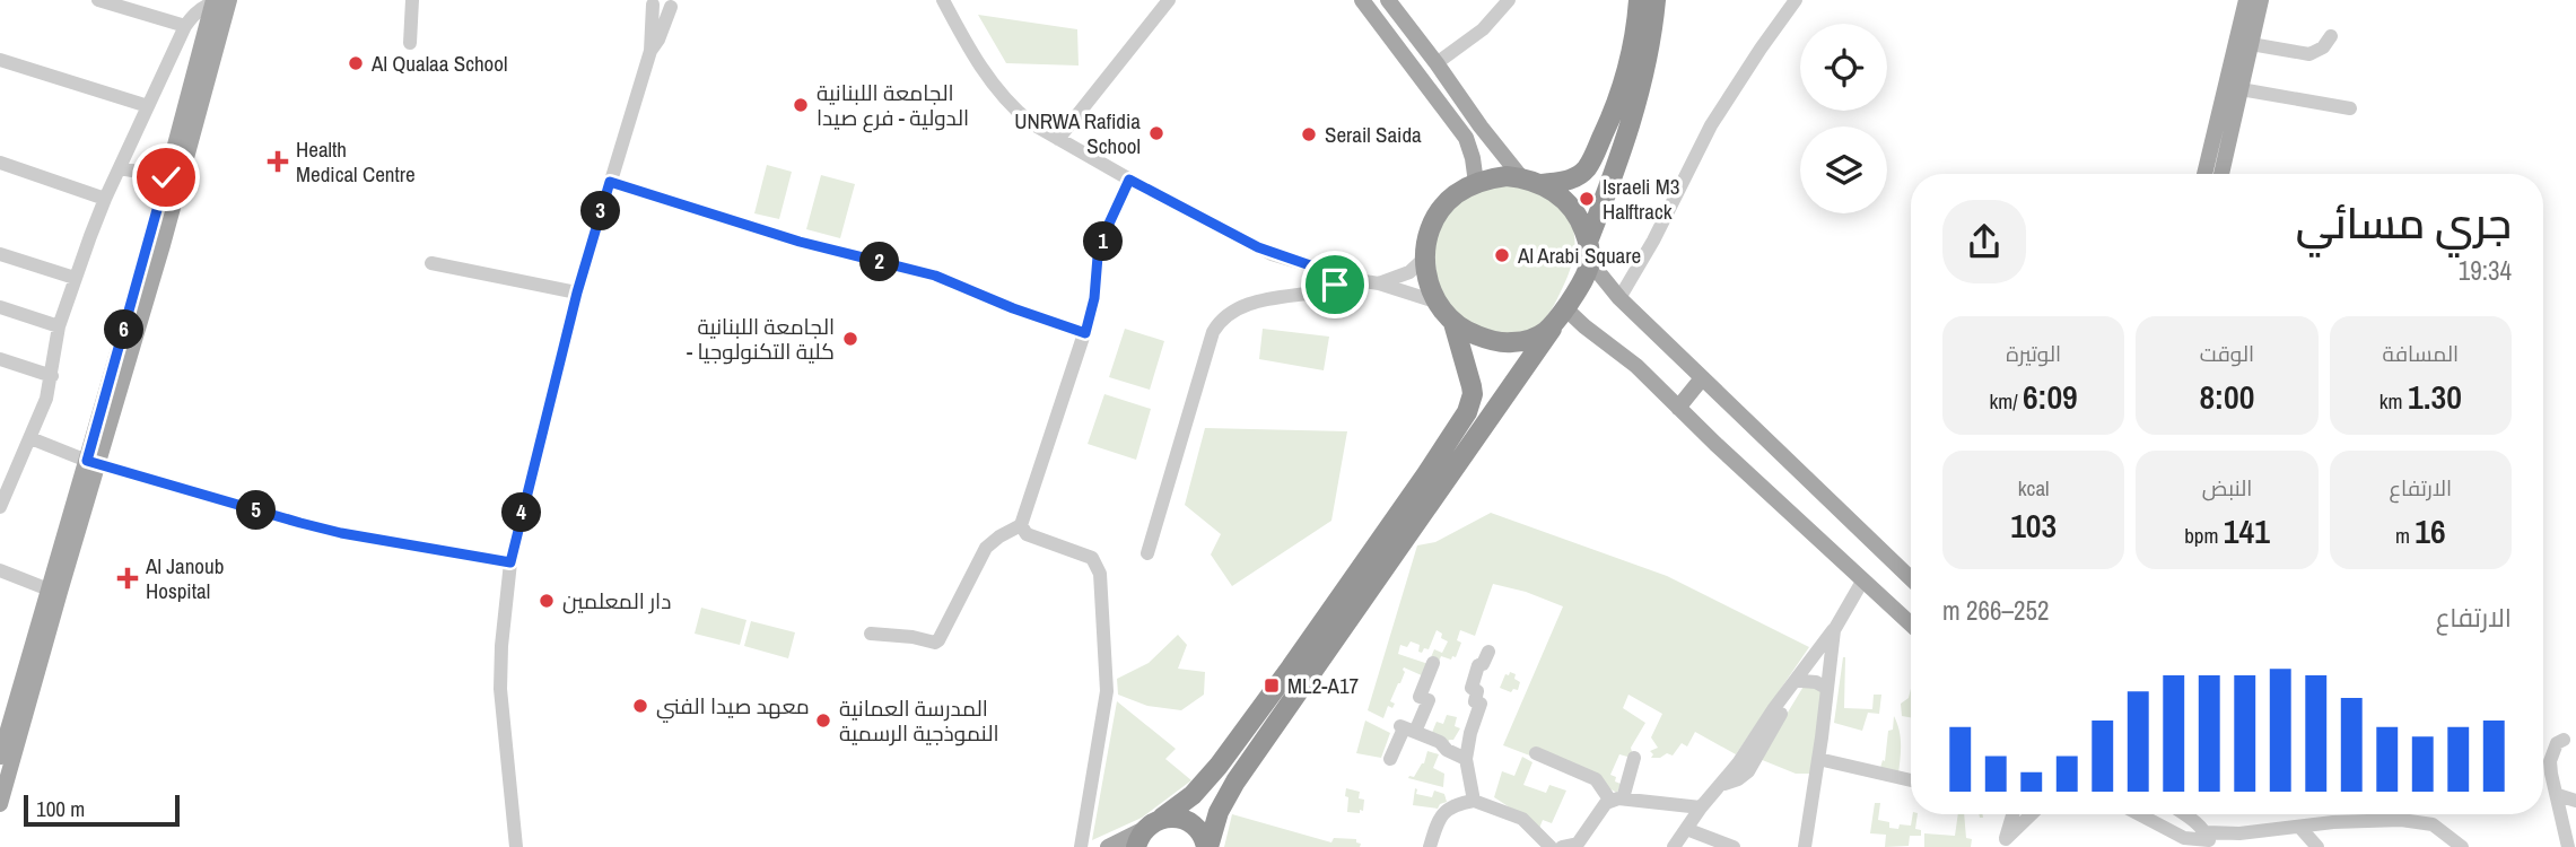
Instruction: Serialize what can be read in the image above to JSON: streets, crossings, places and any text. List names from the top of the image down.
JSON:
{
  "places": {
    "other": [
      "Al Qualaa School",
      "الجامعة اللبنانية الدولية - فرع صيدا",
      "UNRWA Rafidia School",
      "Serail Saida",
      "Israeli M3 Halftrack",
      "Al Arabi Square",
      "الجامعة اللبنانية - كلية التكنولوجيا",
      "دار المعلمين",
      "معهد صيدا الفني",
      "المدرسة العمانية النموذجية الرسمية"
    ],
    "health": ["Health Medical Centre", "Al Janoub Hospital"],
    "transit": ["ML2-A17"]
  },
  "scale_bar": "100 m",
  "page": {
    "heading": ["جري مسائي", "19:34"],
    "pins": [
      "3",
      "1",
      "2",
      "6",
      "5",
      "4"
    ],
    "stats": [
      ["المسافة", "1.30 km"],
      ["الوقت", "8:00"],
      ["الوتيرة", "6:09 /km"],
      ["الارتفاع", "16 m"],
      ["النبض", "141 bpm"],
      ["kcal", "103"]
    ],
    "chart": ["الارتفاع", "252–266 m"],
    "scale": "100 m"
  }
}
